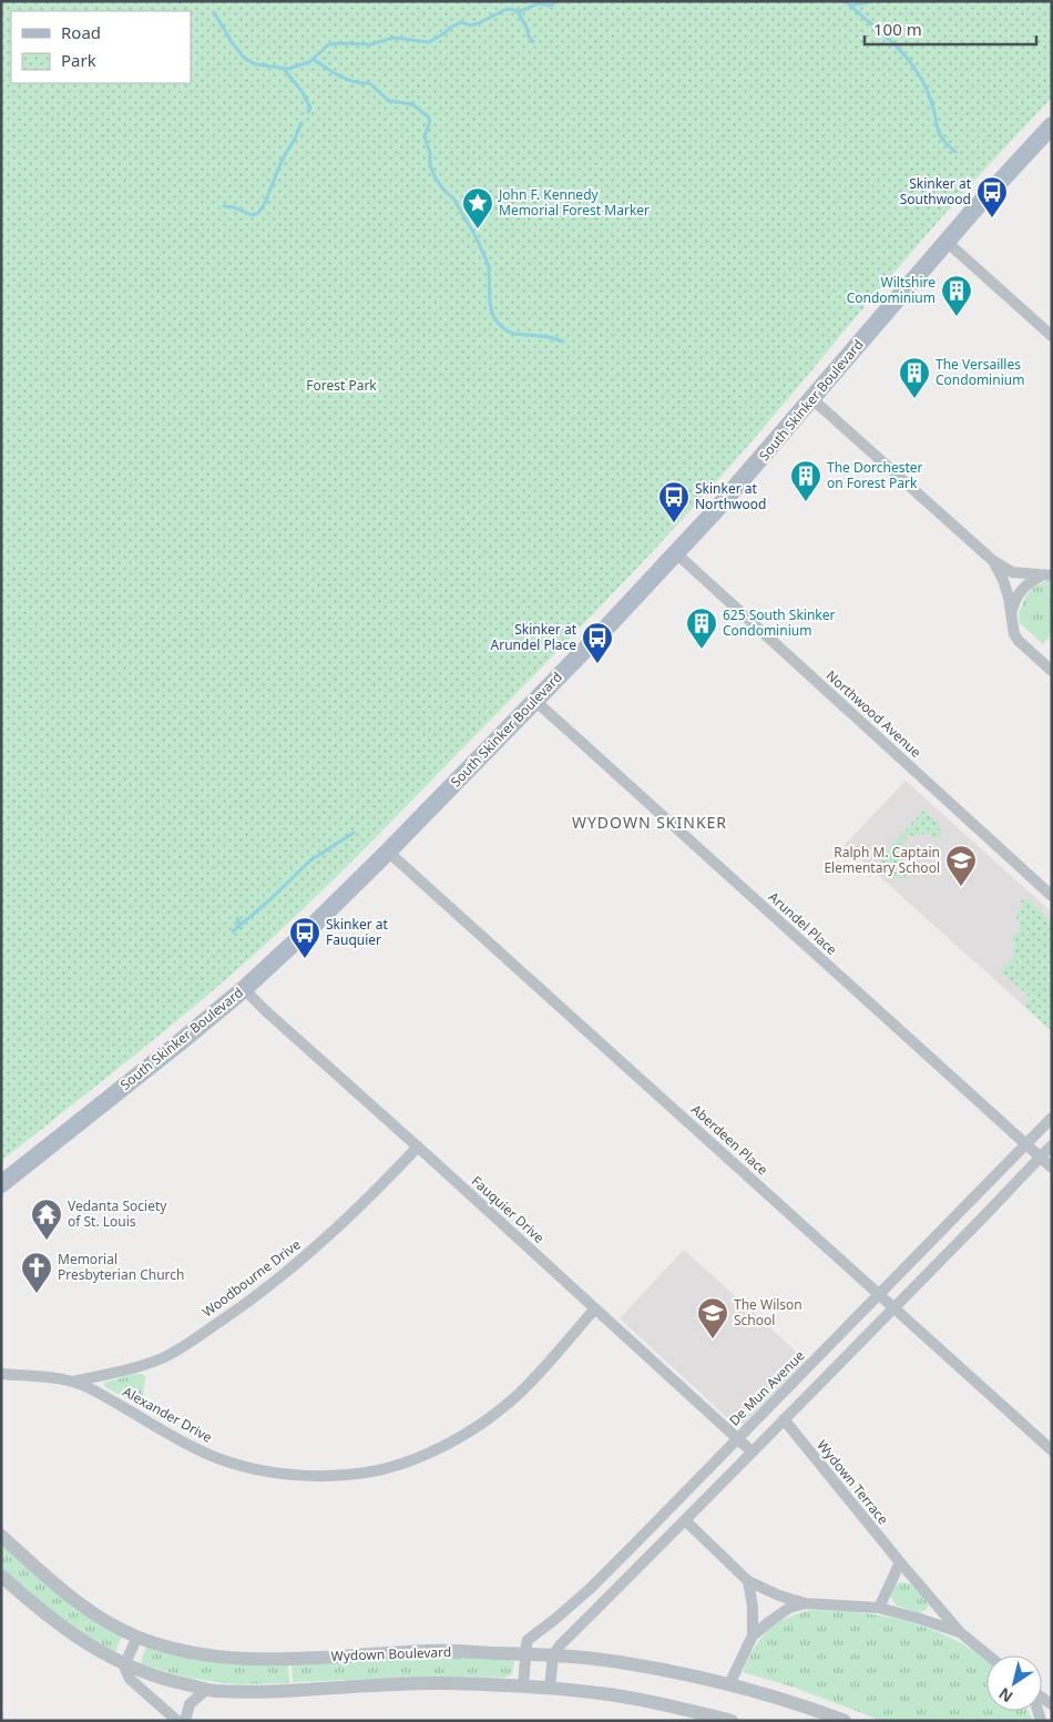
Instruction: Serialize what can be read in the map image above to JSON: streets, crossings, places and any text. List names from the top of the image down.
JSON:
{
  "streets": {
    "main road": ["South Skinker Boulevard"],
    "street": [
      "Northwood Avenue",
      "Arundel Place",
      "Aberdeen Place",
      "Fauquier Drive",
      "Woodbourne Drive",
      "De Mun Avenue",
      "Alexander Drive",
      "Wydown Terrace",
      "Wydown Boulevard"
    ]
  },
  "crossings": [
    ["South Skinker Boulevard", "Northwood Avenue"],
    ["South Skinker Boulevard", "Arundel Place"],
    ["South Skinker Boulevard", "Aberdeen Place"],
    ["South Skinker Boulevard", "Fauquier Drive"],
    ["Arundel Place", "De Mun Avenue"],
    ["Aberdeen Place", "De Mun Avenue"],
    ["Fauquier Drive", "Woodbourne Drive"],
    ["Fauquier Drive", "De Mun Avenue"],
    ["Fauquier Drive", "Alexander Drive"],
    ["Woodbourne Drive", "Alexander Drive"],
    ["De Mun Avenue", "Wydown Boulevard"],
    ["Wydown Terrace", "Wydown Boulevard"]
  ],
  "districts": ["WYDOWN SKINKER"],
  "parks": ["Forest Park"],
  "places": {
    "bus stop": [
      "Skinker at Southwood",
      "Skinker at Northwood",
      "Skinker at Arundel Place",
      "Skinker at Fauquier"
    ],
    "place": ["John F. Kennedy Memorial Forest Marker"],
    "building": [
      "Wiltshire Condominium",
      "The Versailles Condominium",
      "The Dorchester on Forest Park",
      "625 South Skinker Condominium"
    ],
    "school or university": ["Ralph M. Captain Elementary School", "The Wilson School"],
    "temple": ["Vedanta Society of St. Louis"],
    "church": ["Memorial Presbyterian Church"]
  },
  "legend": ["Road", "Park"],
  "scale_bar": "100 m",
  "north": "bottom left"
}
